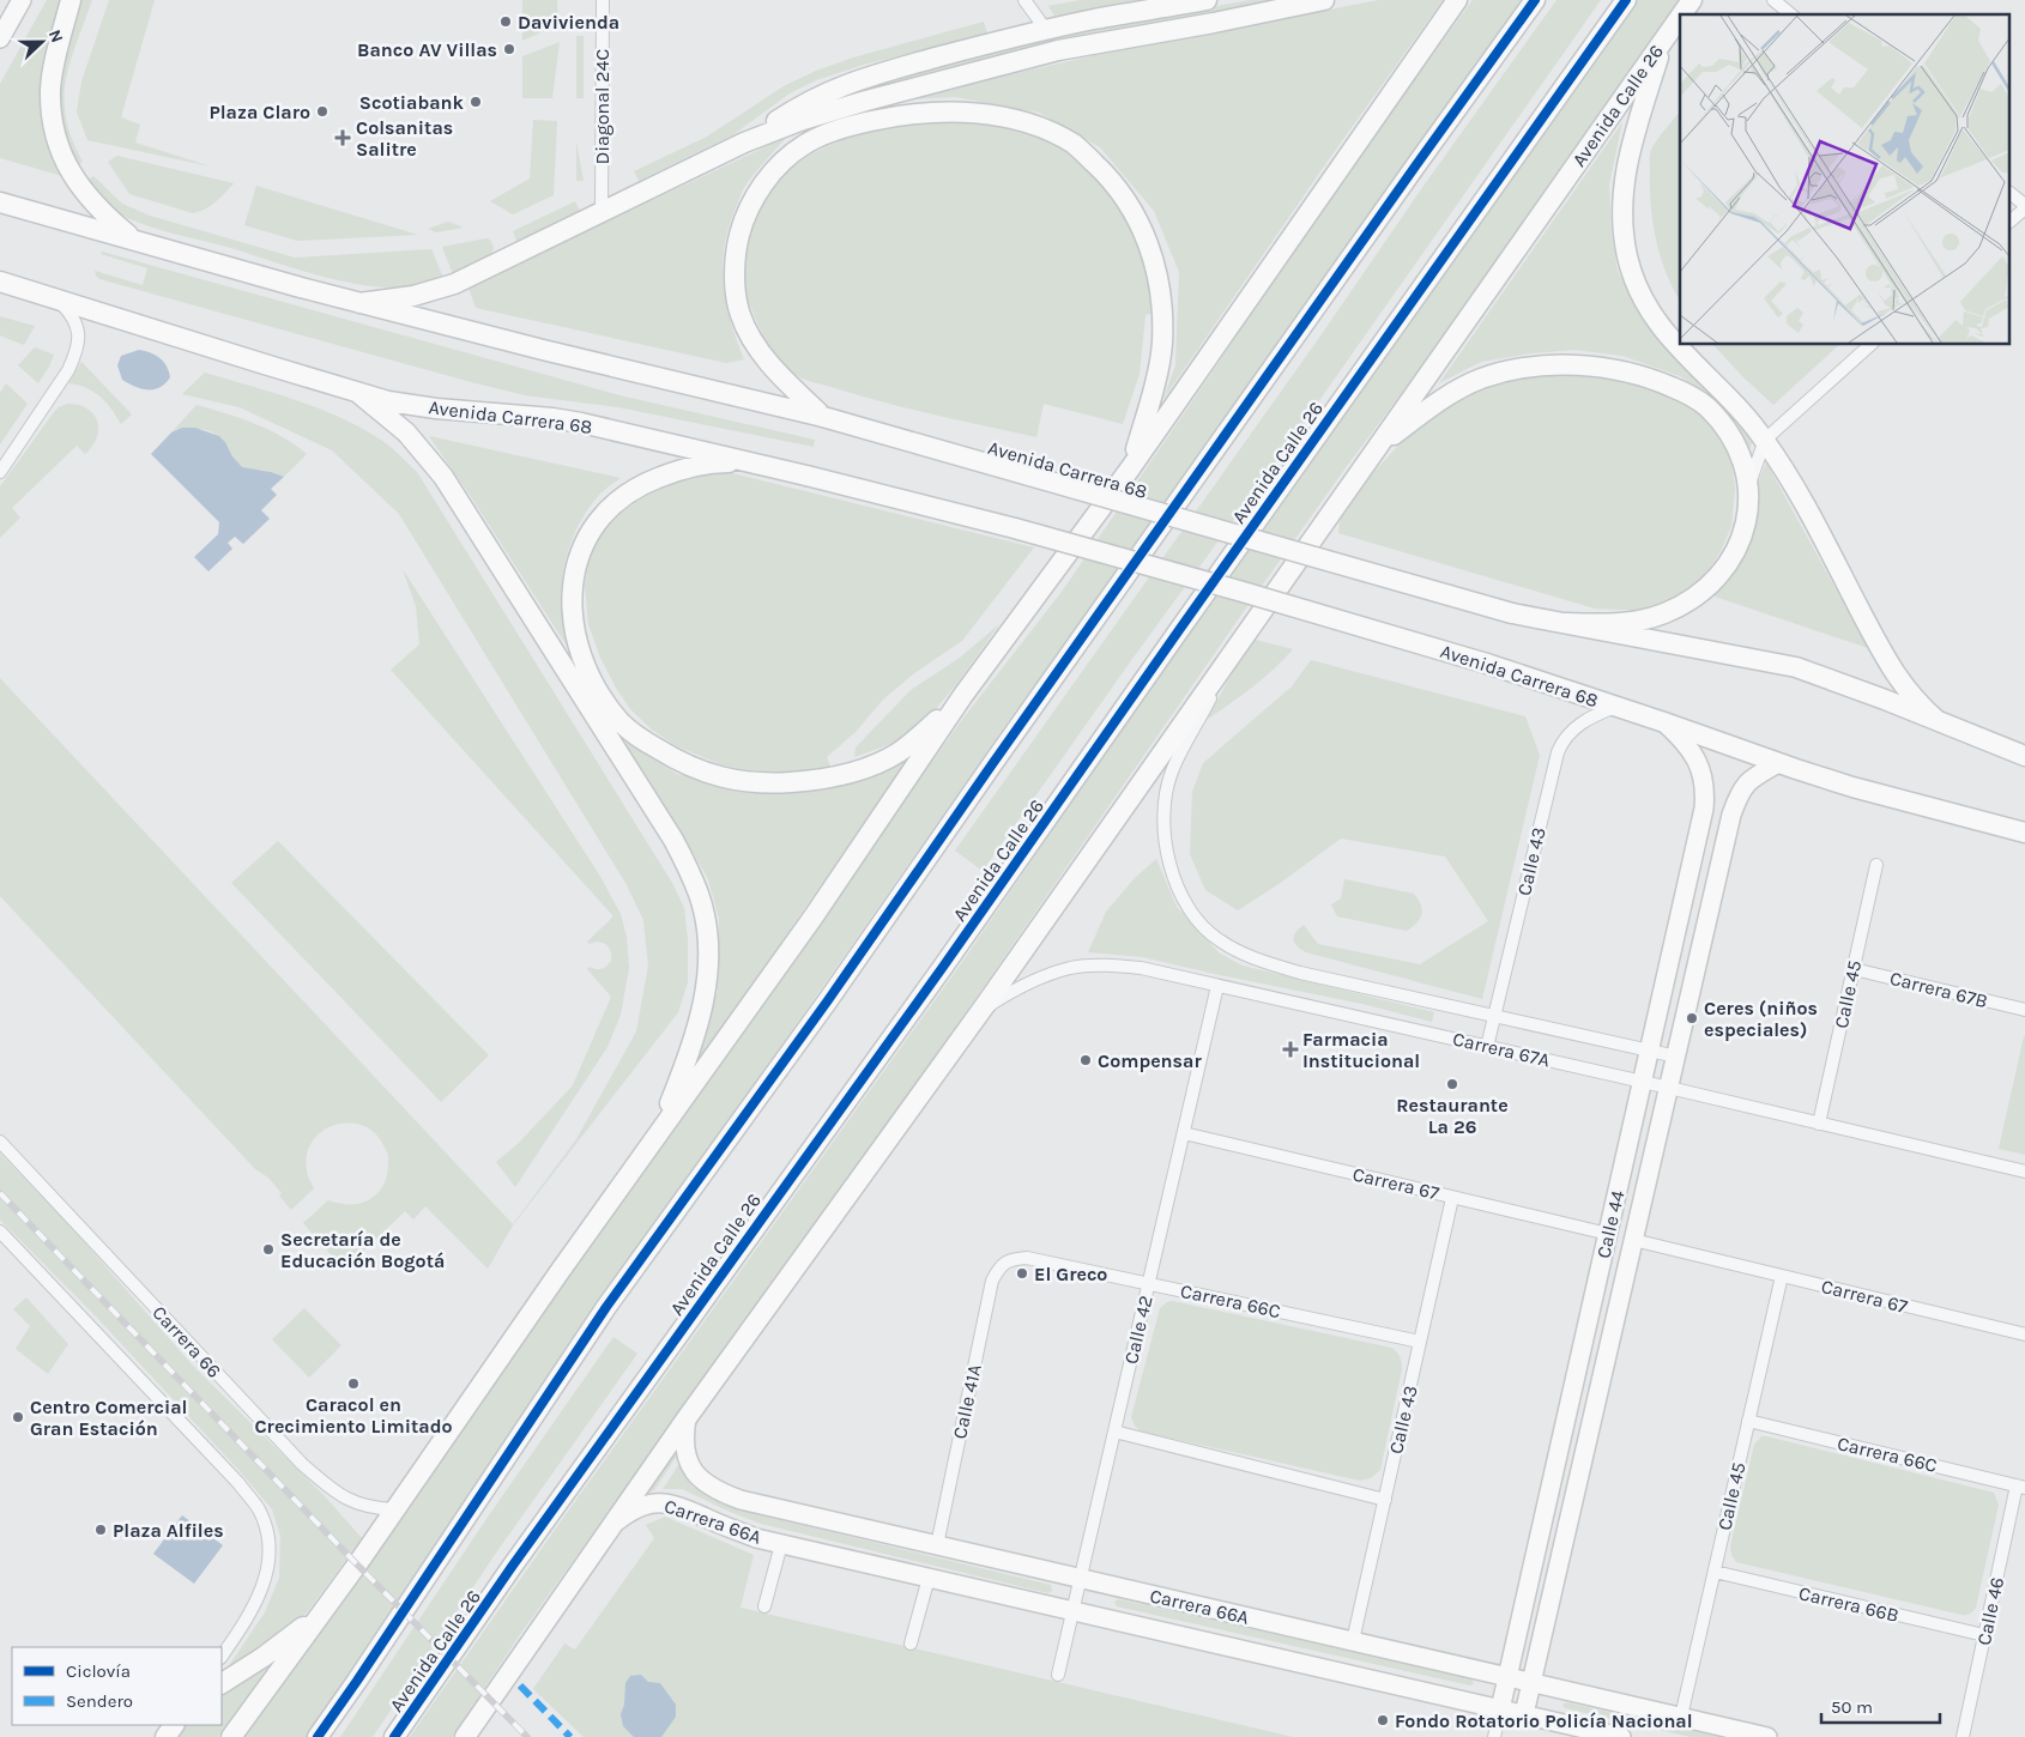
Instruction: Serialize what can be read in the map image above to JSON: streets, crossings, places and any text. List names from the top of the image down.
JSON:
{
  "streets": {
    "main road": ["Avenida Calle 26", "Avenida Carrera 68"],
    "street": [
      "Diagonal 24C",
      "Calle 43",
      "Carrera 67B",
      "Calle 45",
      "Carrera 67A",
      "Carrera 67",
      "Calle 44",
      "Carrera 66C",
      "Calle 42",
      "Carrera 66",
      "Calle 41A",
      "Carrera 66A",
      "Carrera 66B",
      "Calle 46"
    ]
  },
  "crossings": [
    ["Avenida Calle 26", "Carrera 67A"],
    ["Avenida Calle 26", "Carrera 66A"],
    ["Avenida Carrera 68", "Calle 43"],
    ["Avenida Carrera 68", "Calle 44"],
    ["Calle 43", "Carrera 67A"],
    ["Calle 43", "Carrera 67"],
    ["Calle 43", "Carrera 66C"],
    ["Calle 43", "Carrera 66A"],
    ["Carrera 67B", "Calle 45"],
    ["Calle 45", "Carrera 67A"],
    ["Calle 45", "Carrera 67"],
    ["Calle 45", "Carrera 66C"],
    ["Calle 45", "Carrera 66A"],
    ["Calle 45", "Carrera 66B"],
    ["Carrera 67A", "Calle 44"],
    ["Carrera 67A", "Calle 42"],
    ["Carrera 67", "Calle 44"],
    ["Carrera 67", "Calle 42"],
    ["Calle 44", "Carrera 66A"],
    ["Carrera 66C", "Calle 42"],
    ["Carrera 66C", "Calle 41A"],
    ["Carrera 66C", "Calle 46"],
    ["Calle 42", "Carrera 66A"],
    ["Calle 41A", "Carrera 66A"],
    ["Carrera 66B", "Calle 46"]
  ],
  "places": {
    "other": [
      "Davivienda",
      "Banco AV Villas",
      "Scotiabank",
      "Plaza Claro",
      "Ceres (niños especiales)",
      "Compensar",
      "Restaurante La 26",
      "Secretaría de Educación Bogotá",
      "El Greco",
      "Caracol en Crecimiento Limitado",
      "Centro Comercial Gran Estación",
      "Plaza Alfiles",
      "Fondo Rotatorio Policía Nacional"
    ],
    "health": ["Colsanitas Salitre", "Farmacia Institucional"]
  },
  "legend": ["Ciclovía", "Sendero"],
  "scale_bar": "50 m",
  "north": "right"
}
